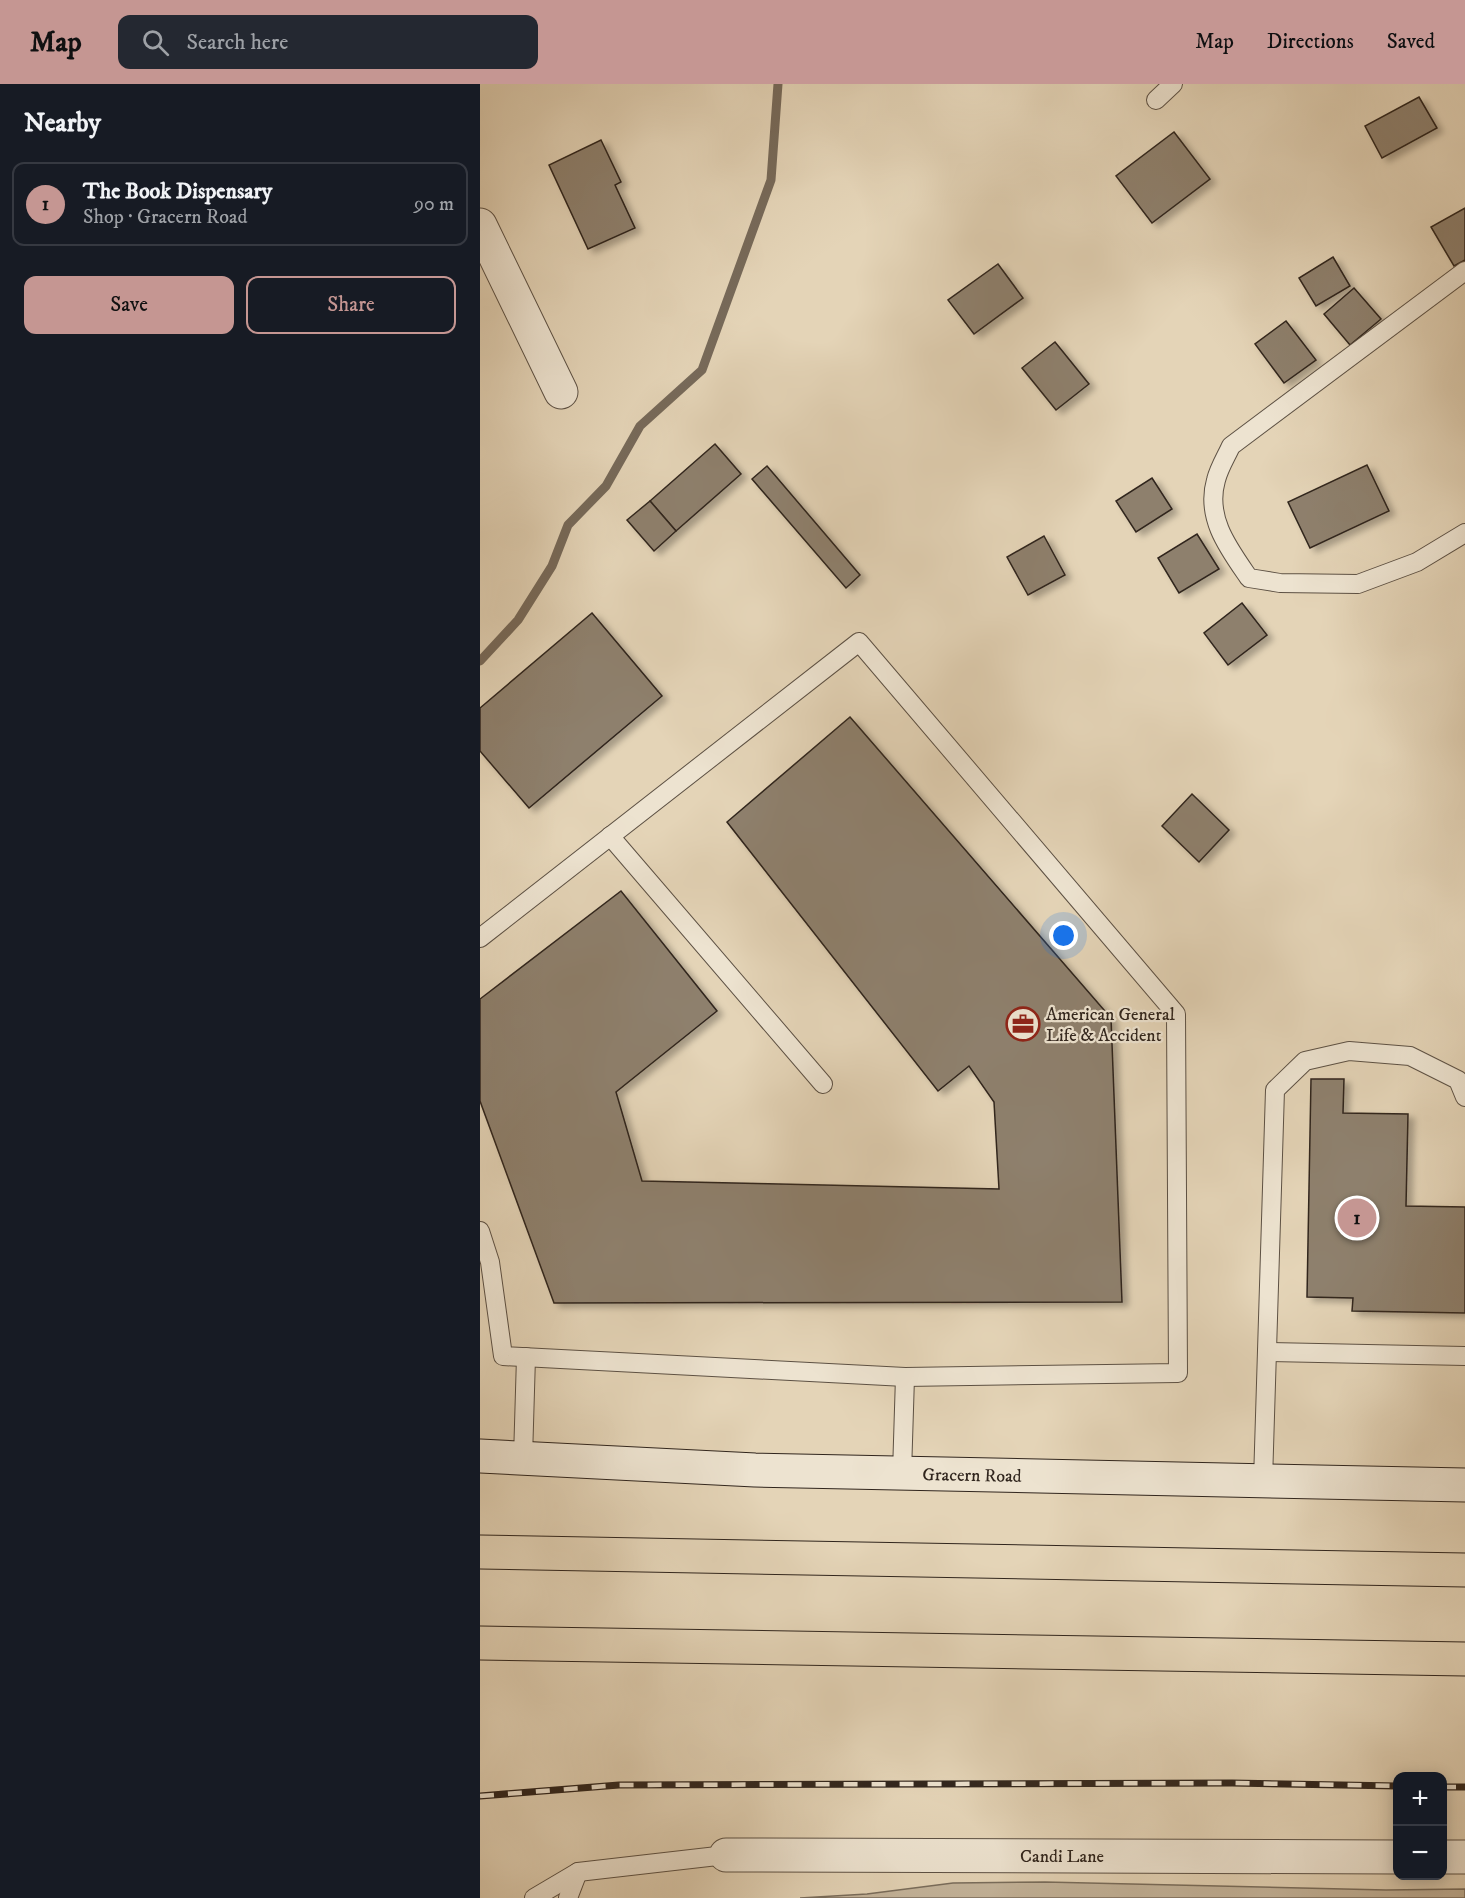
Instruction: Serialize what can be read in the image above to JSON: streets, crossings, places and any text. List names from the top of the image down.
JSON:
{
  "streets": {
    "street": ["Gracern Road", "Candi Lane"]
  },
  "places": {
    "office": ["American General Life & Accident"]
  },
  "page": {
    "header": "Map",
    "search": "Search here",
    "nav": ["Map", "Directions", "Saved"],
    "heading": "Nearby",
    "list": [
      {
        "mark": "1",
        "name": "The Book Dispensary",
        "note": "Shop · Gracern Road",
        "value": "90 m"
      }
    ],
    "buttons": ["Save", "Share"],
    "pins": "1",
    "map_buttons": ["+", "−"]
  }
}
